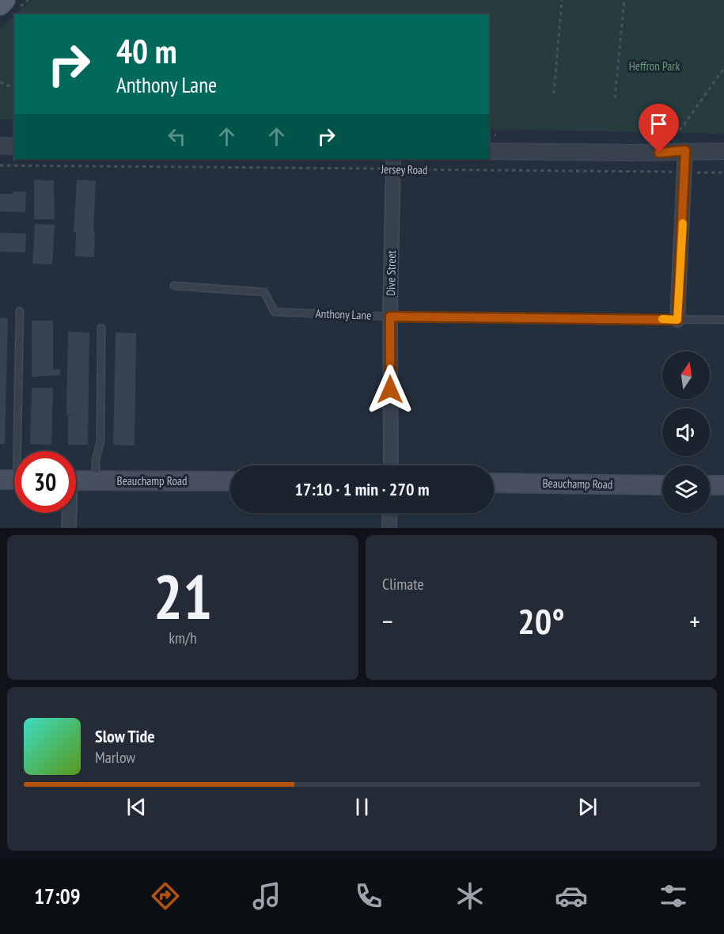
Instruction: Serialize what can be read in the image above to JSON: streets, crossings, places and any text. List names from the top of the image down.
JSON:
{
  "streets": {
    "main road": ["Beauchamp Road"],
    "street": ["Dive Street"],
    "lane": ["Anthony Lane"],
    "path": ["Jersey Road"]
  },
  "crossings": [
    ["Jersey Road", "Dive Street"],
    ["Dive Street", "Anthony Lane"]
  ],
  "parks": ["Heffron Park"],
  "north": "top",
  "page": {
    "turn": ["40 m", "Anthony Lane"],
    "limit": "30",
    "trip": "17:10 · 1 min · 270 m",
    "tile": [
      ["21", "km/h"],
      "Climate"
    ],
    "heat": ["−", "20°", "+"],
    "song": ["Slow Tide", "Marlow"],
    "tabs": "17:09"
  }
}
